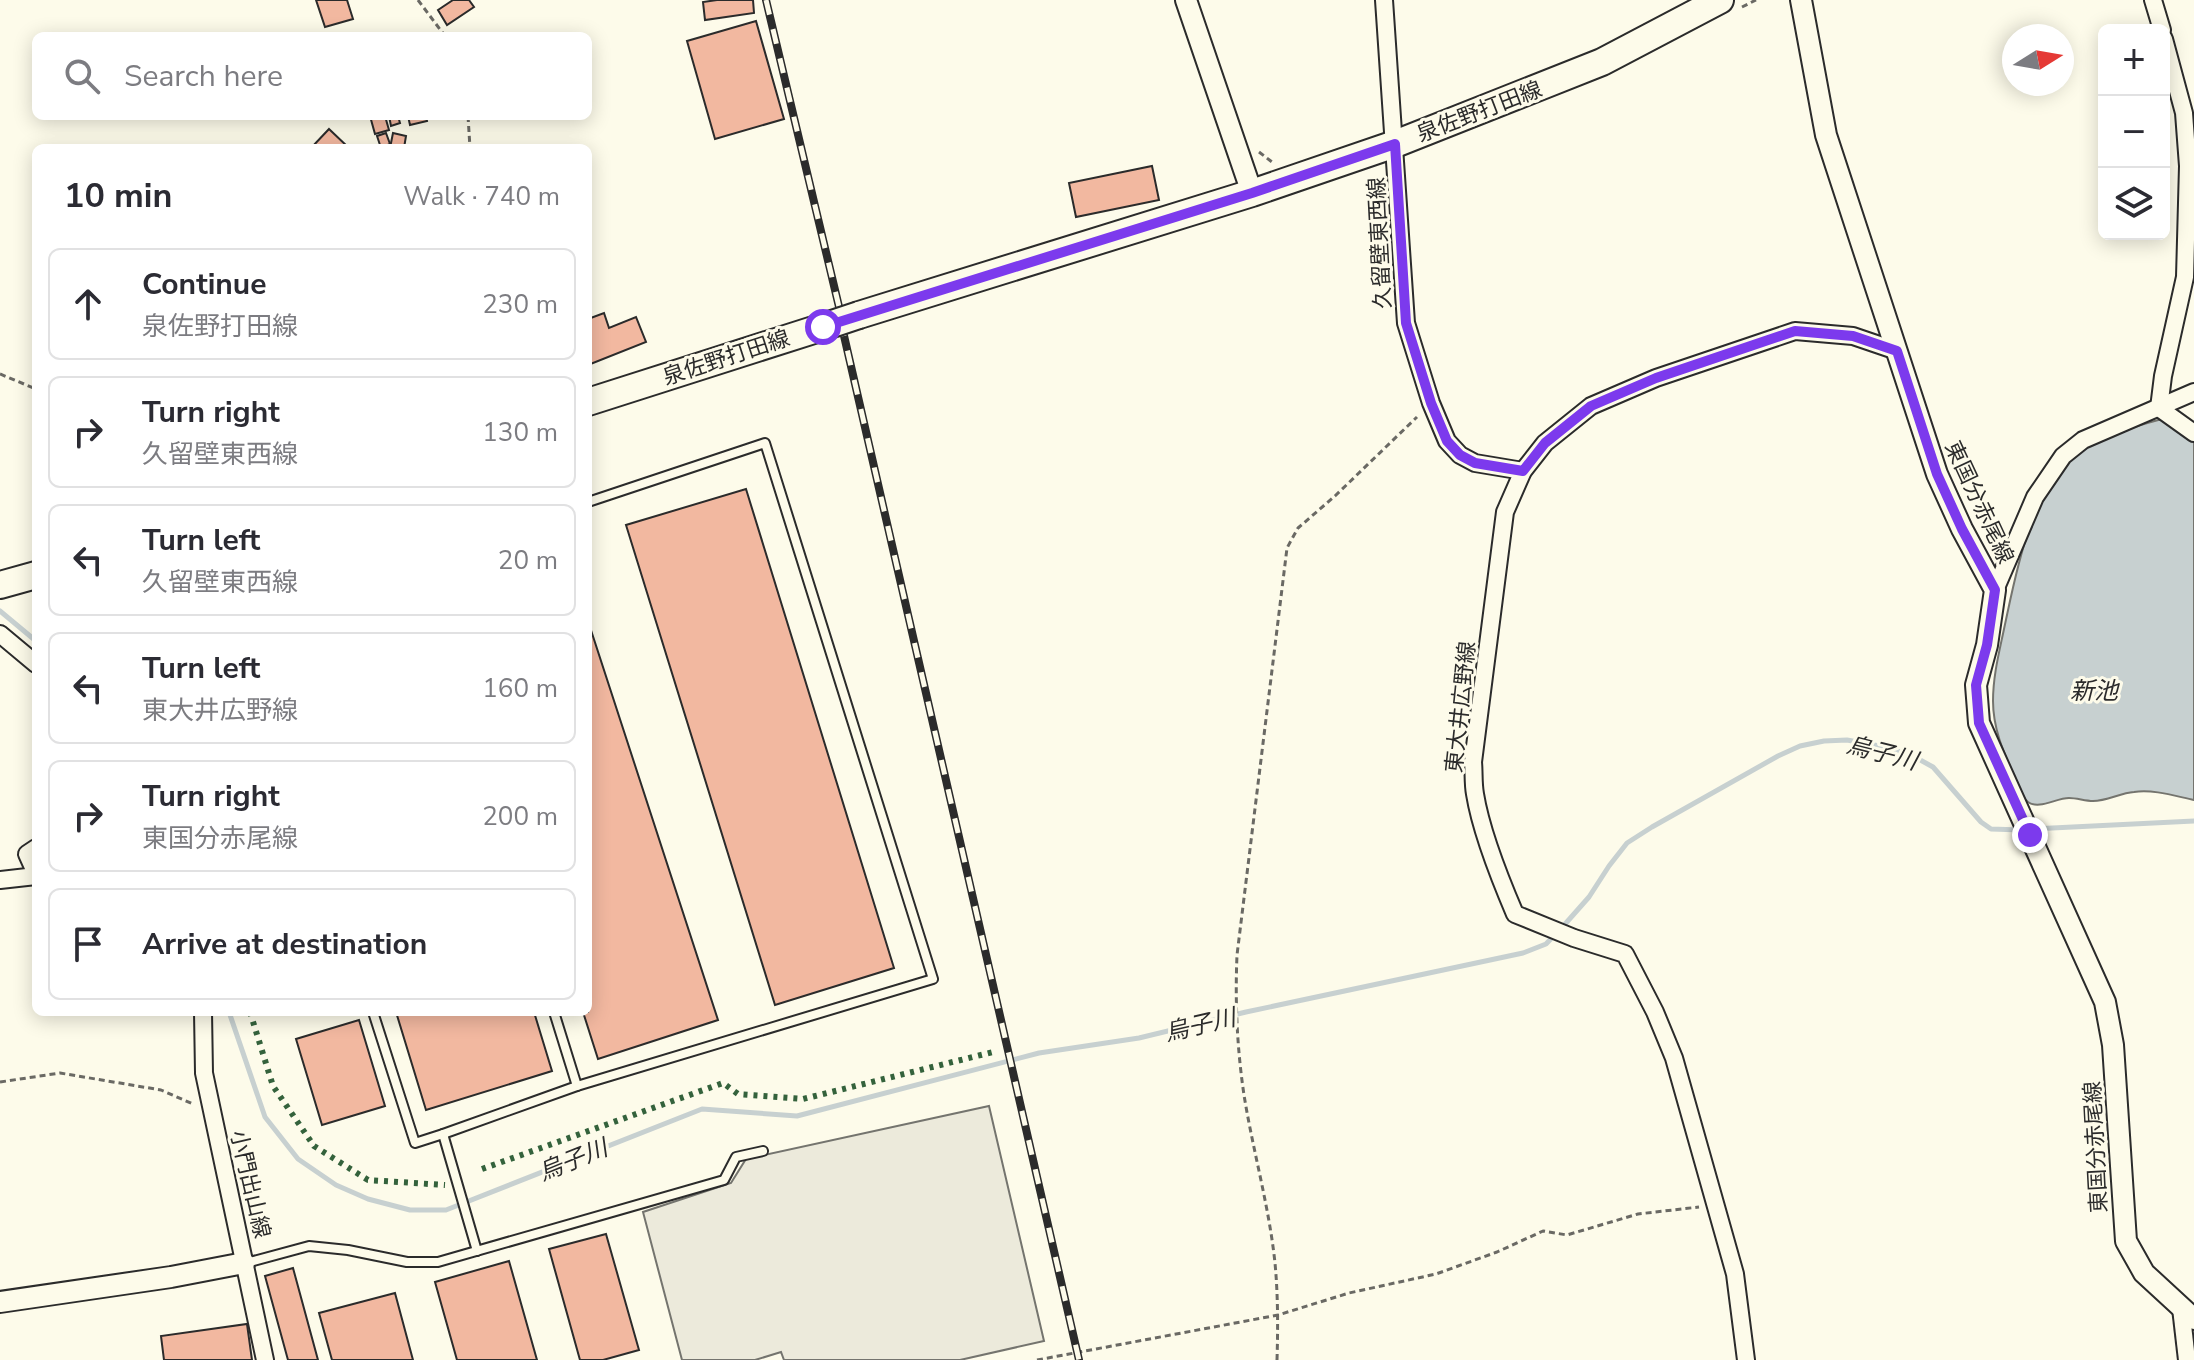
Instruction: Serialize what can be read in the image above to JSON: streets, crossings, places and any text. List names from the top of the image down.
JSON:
{
  "streets": {
    "main road": ["泉佐野打田線"],
    "street": [
      "久留壁東西線",
      "東国分赤尾線",
      "東大井広野線",
      "小門出山線"
    ]
  },
  "crossings": [
    ["泉佐野打田線", "久留壁東西線"],
    ["久留壁東西線", "東大井広野線"],
    ["東国分赤尾線", "東大井広野線"]
  ],
  "water": ["新池", "烏子川"],
  "north": "right",
  "page": {
    "map_buttons": ["+", "−"],
    "search": "Search here",
    "heading": ["10 min", "Walk · 740 m"],
    "list": [
      ["Continue", "泉佐野打田線", "230 m"],
      ["Turn right", "久留壁東西線", "130 m"],
      ["Turn left", "久留壁東西線", "20 m"],
      ["Turn left", "東大井広野線", "160 m"],
      ["Turn right", "東国分赤尾線", "200 m"],
      "Arrive at destination"
    ]
  }
}
